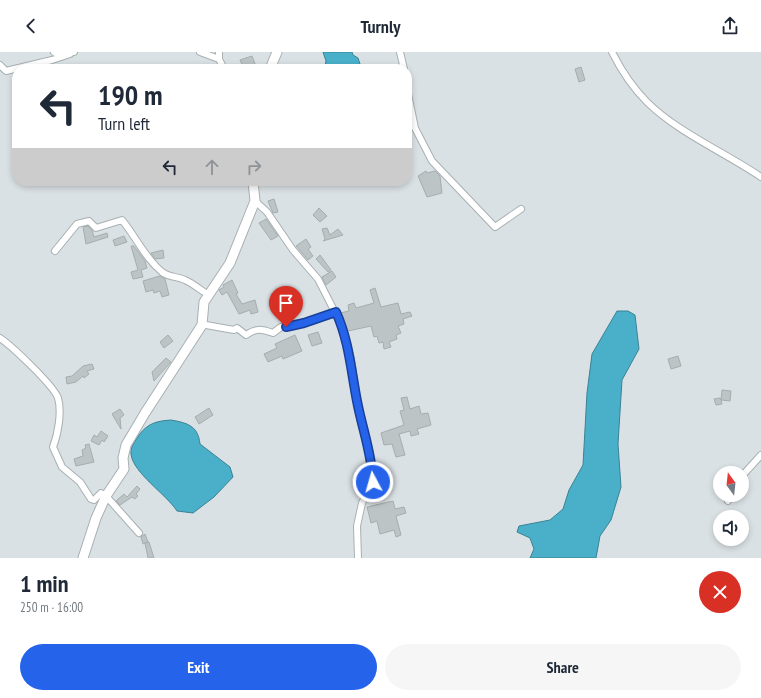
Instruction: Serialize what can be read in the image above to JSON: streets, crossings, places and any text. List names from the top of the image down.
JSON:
{
  "north": "top",
  "page": {
    "header": "Turnly",
    "turn": ["190 m", "Turn left"],
    "heading": ["1 min", "250 m · 16:00"],
    "buttons": ["Exit", "Share"]
  }
}
